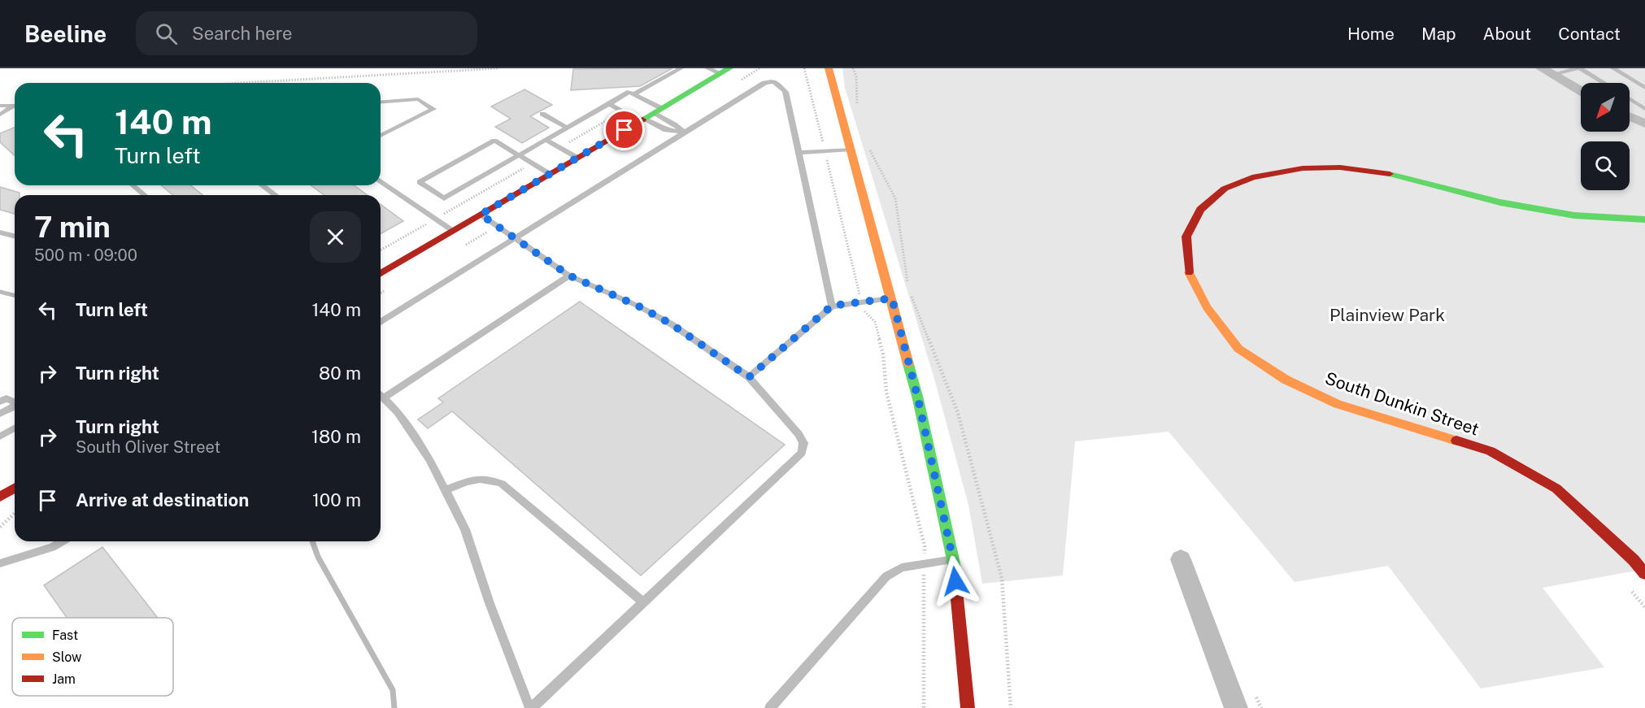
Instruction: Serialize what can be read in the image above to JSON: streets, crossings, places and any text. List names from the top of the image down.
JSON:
{
  "streets": {
    "street": ["South Dunkin Street"]
  },
  "parks": ["Plainview Park"],
  "legend": ["Fast", "Slow", "Jam"],
  "north": "bottom left",
  "page": {
    "header": "Beeline",
    "search": "Search here",
    "nav": [
      "Home",
      "Map",
      "About",
      "Contact"
    ],
    "turn": ["140 m", "Turn left"],
    "heading": ["7 min", "500 m · 09:00"],
    "list": [
      {
        "name": "Turn left",
        "value": "140 m"
      },
      {
        "name": "Turn right",
        "value": "80 m"
      },
      {
        "name": "Turn right",
        "note": "South Oliver Street",
        "value": "180 m"
      },
      {
        "name": "Arrive at destination",
        "value": "100 m"
      }
    ]
  }
}
